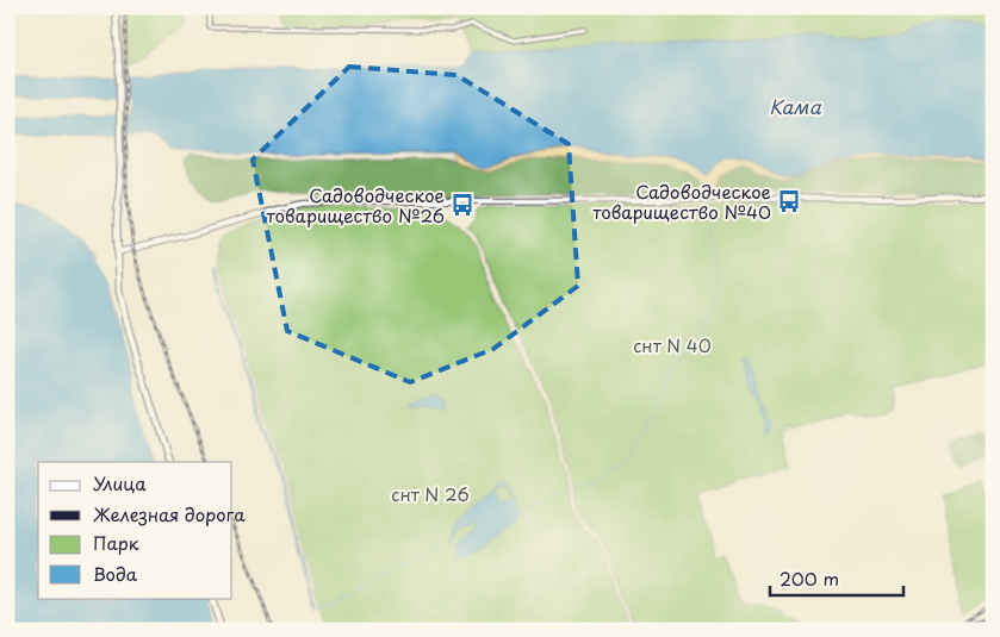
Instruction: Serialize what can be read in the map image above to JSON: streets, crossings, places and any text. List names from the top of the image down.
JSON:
{
  "water": ["Кама"],
  "parks": ["снт N 40", "снт N 26"],
  "places": {
    "bus stop": ["Садоводческое товарищество №40", "Садоводческое товарищество №26"]
  },
  "legend": [
    "Улица",
    "Железная дорога",
    "Парк",
    "Вода"
  ],
  "scale_bar": "200 m"
}
